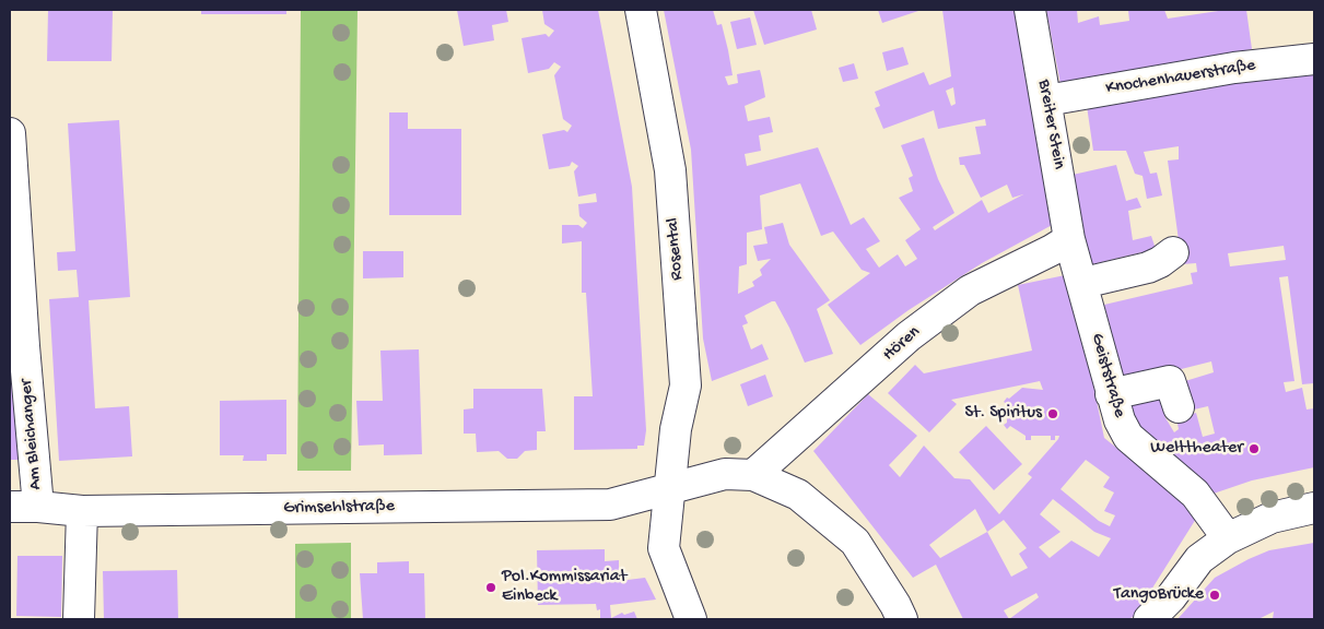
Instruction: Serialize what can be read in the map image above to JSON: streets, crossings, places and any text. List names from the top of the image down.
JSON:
{
  "streets": {
    "street": [
      "Knochenhauerstraße",
      "Breiter Stein",
      "Rosental",
      "Hören",
      "Geiststraße",
      "Am Bleichanger",
      "Grimsehlstraße"
    ]
  },
  "crossings": [
    ["Knochenhauerstraße", "Breiter Stein"],
    ["Breiter Stein", "Hören"],
    ["Breiter Stein", "Geiststraße"],
    ["Rosental", "Grimsehlstraße"],
    ["Hören", "Geiststraße"],
    ["Hören", "Grimsehlstraße"],
    ["Am Bleichanger", "Grimsehlstraße"]
  ],
  "places": [
    "St. Spiritus",
    "Welttheater",
    "Pol.Kommissariat Einbeck",
    "TangoBrücke"
  ]
}
